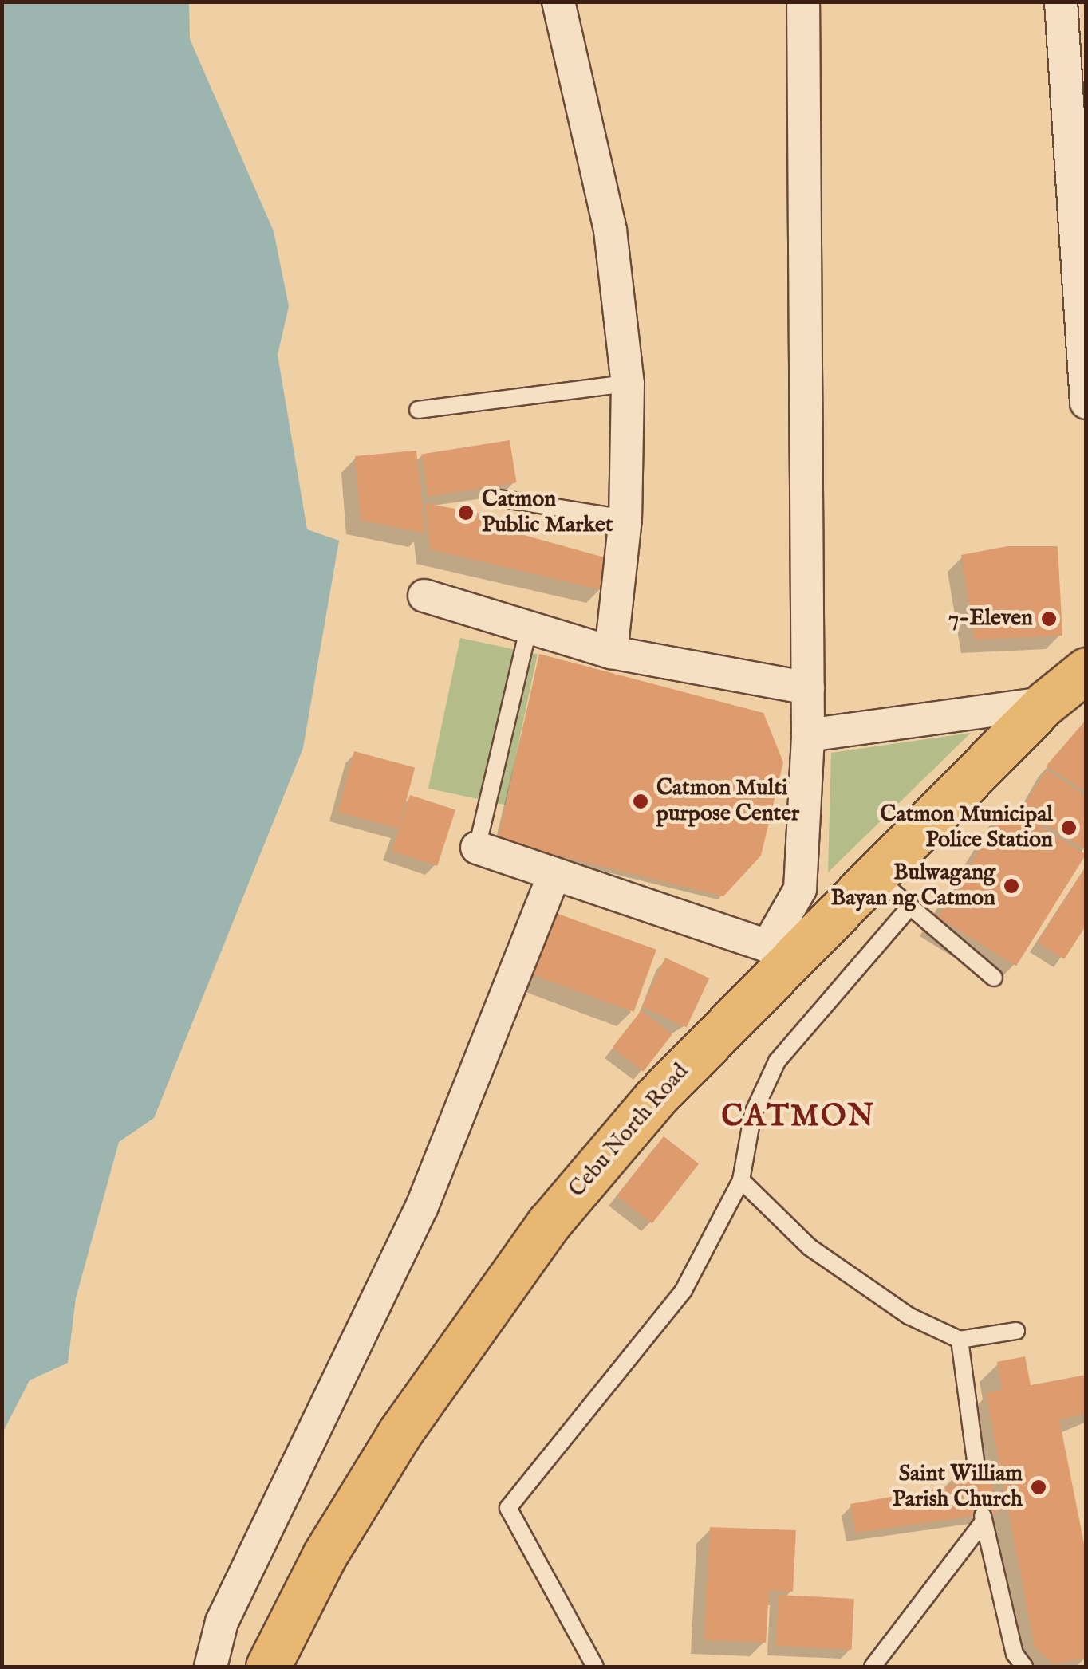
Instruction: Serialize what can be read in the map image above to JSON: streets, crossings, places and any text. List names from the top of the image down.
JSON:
{
  "streets": {
    "highway": ["Cebu North Road"]
  },
  "districts": ["CATMON"],
  "places": [
    "Catmon Public Market",
    "7-Eleven",
    "Catmon Multi purpose Center",
    "Catmon Municipal Police Station",
    "Bulwagang Bayan ng Catmon",
    "Saint William Parish Church"
  ]
}
